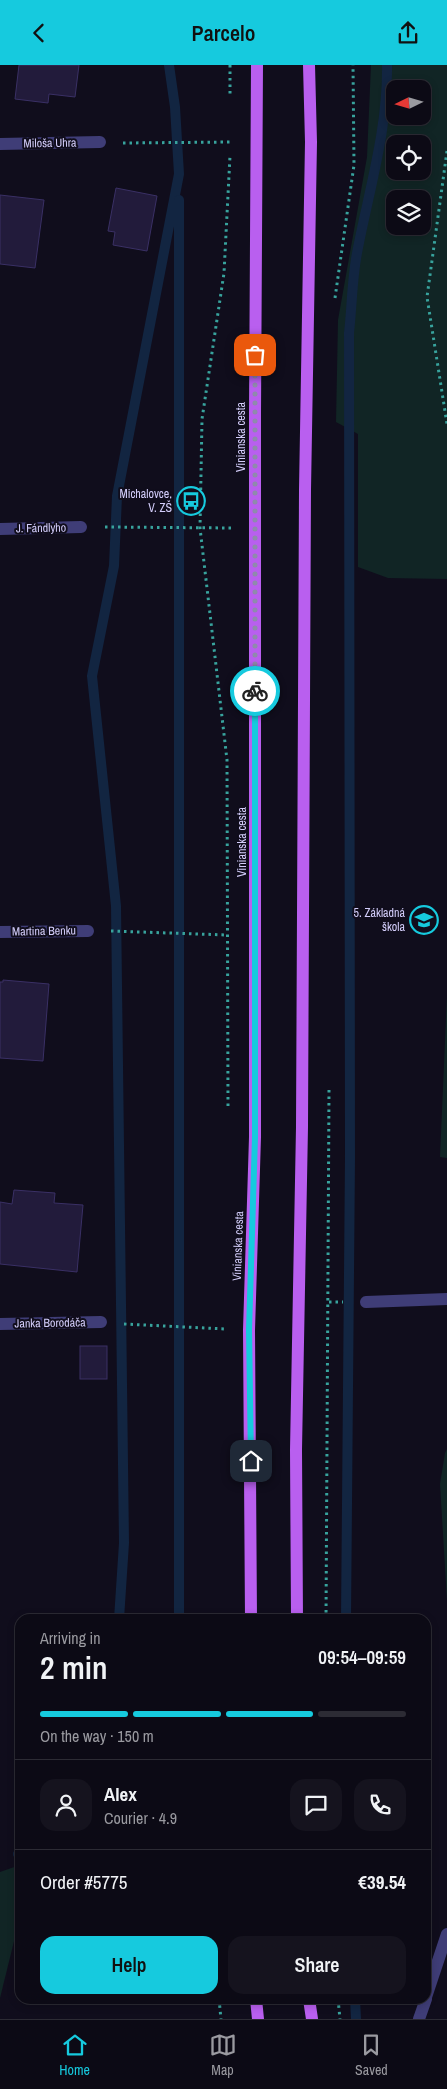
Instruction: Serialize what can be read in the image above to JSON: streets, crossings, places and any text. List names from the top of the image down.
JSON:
{
  "streets": {
    "main road": ["Vinianska cesta"],
    "street": [
      "Miloša Uhra",
      "J. Fándlyho",
      "Martina Benku",
      "Janka Borodáča"
    ]
  },
  "places": {
    "bus stop": ["Michalovce, V. ZŠ"],
    "school or university": ["5. Základná škola"]
  },
  "north": "left",
  "page": {
    "header": "Parcelo",
    "heading": ["2 min", "Arriving in", "09:54–09:59"],
    "panel": [
      "Alex",
      "Courier · 4.9",
      "Order #5775",
      "€39.54"
    ],
    "bar": "On the way · 150 m",
    "buttons": ["Help", "Share"],
    "tabs": ["Home", "Map", "Saved"]
  }
}
